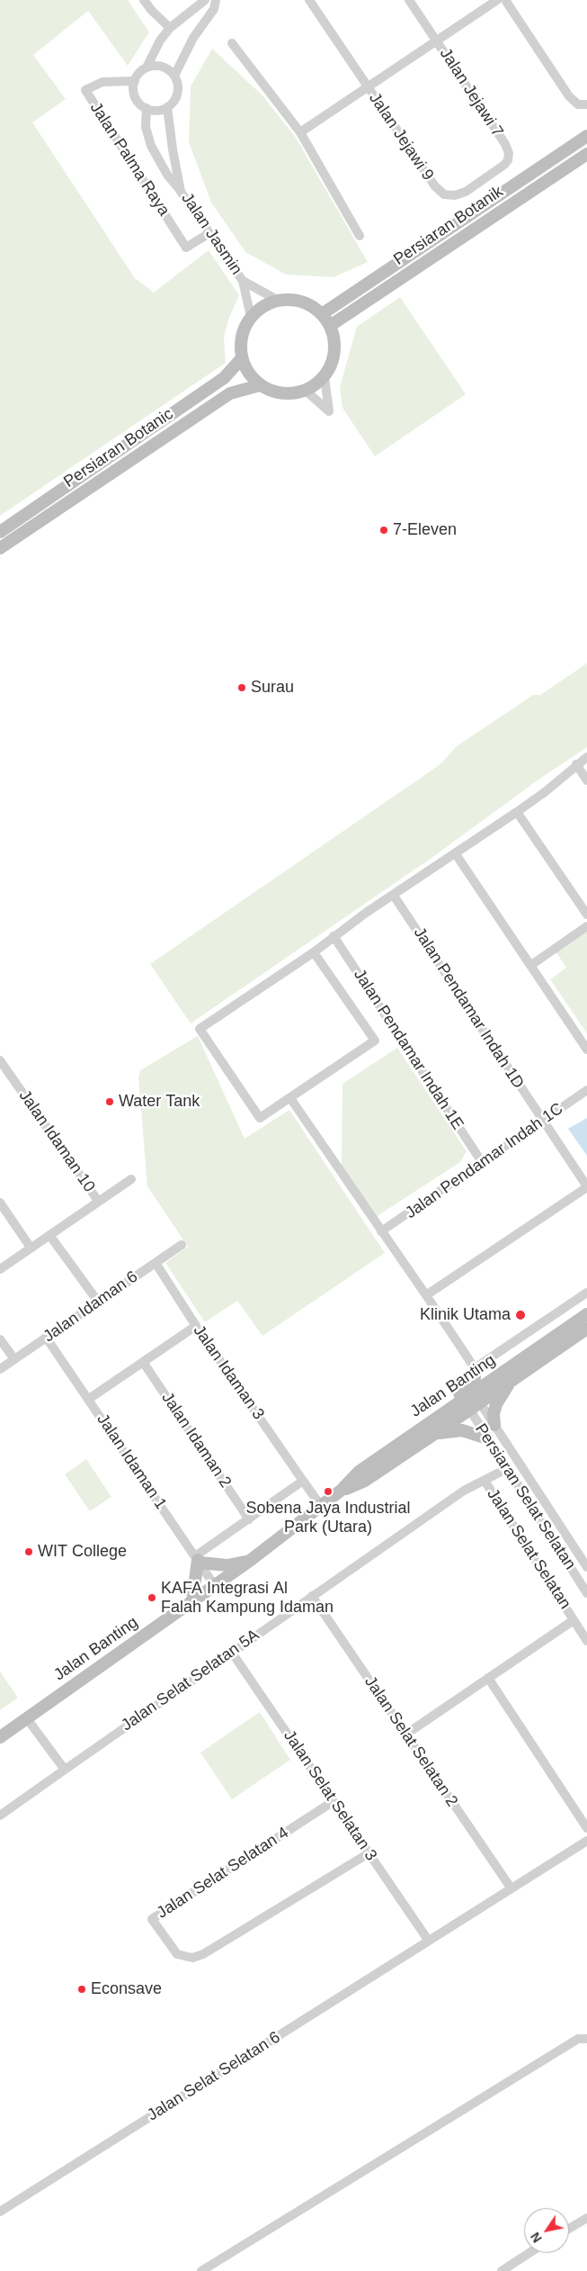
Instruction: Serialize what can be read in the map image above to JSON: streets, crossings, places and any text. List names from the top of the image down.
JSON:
{
  "streets": {
    "main road": ["Persiaran Botanik", "Persiaran Botanic", "Jalan Banting"],
    "street": [
      "Jalan Jejawi 7",
      "Jalan Jejawi 9",
      "Jalan Palma Raya",
      "Jalan Jasmin",
      "Jalan Pendamar Indah 1D",
      "Jalan Pendamar Indah 1E",
      "Jalan Idaman 10",
      "Jalan Pendamar Indah 1C",
      "Jalan Idaman 6",
      "Jalan Idaman 3",
      "Jalan Idaman 2",
      "Jalan Idaman 1",
      "Persiaran Selat Selatan",
      "Jalan Selat Selatan",
      "Jalan Selat Selatan 5A",
      "Jalan Selat Selatan 2",
      "Jalan Selat Selatan 3",
      "Jalan Selat Selatan 4",
      "Jalan Selat Selatan 6"
    ]
  },
  "crossings": [
    ["Jalan Jejawi 7", "Jalan Jejawi 9"],
    ["Jalan Palma Raya", "Jalan Jasmin"],
    ["Persiaran Botanik", "Jalan Jasmin"],
    ["Persiaran Botanik", "Persiaran Botanic"],
    ["Jalan Jasmin", "Persiaran Botanic"],
    ["Jalan Pendamar Indah 1D", "Jalan Pendamar Indah 1C"],
    ["Jalan Pendamar Indah 1E", "Jalan Pendamar Indah 1C"],
    ["Jalan Idaman 6", "Jalan Idaman 3"],
    ["Jalan Idaman 6", "Jalan Idaman 1"],
    ["Jalan Idaman 3", "Jalan Banting"],
    ["Jalan Banting", "Jalan Idaman 1"],
    ["Jalan Banting", "Persiaran Selat Selatan"],
    ["Persiaran Selat Selatan", "Jalan Selat Selatan 5A"],
    ["Jalan Selat Selatan", "Jalan Selat Selatan 5A"],
    ["Jalan Selat Selatan 5A", "Jalan Selat Selatan 2"],
    ["Jalan Selat Selatan 5A", "Jalan Selat Selatan 3"],
    ["Jalan Selat Selatan 2", "Jalan Selat Selatan 6"],
    ["Jalan Selat Selatan 3", "Jalan Selat Selatan 4"],
    ["Jalan Selat Selatan 3", "Jalan Selat Selatan 6"]
  ],
  "places": [
    "7-Eleven",
    "Surau",
    "Water Tank",
    "Klinik Utama",
    "Sobena Jaya Industrial Park (Utara)",
    "WIT College",
    "KAFA Integrasi Al Falah Kampung Idaman",
    "Econsave"
  ],
  "north": "bottom left"
}
